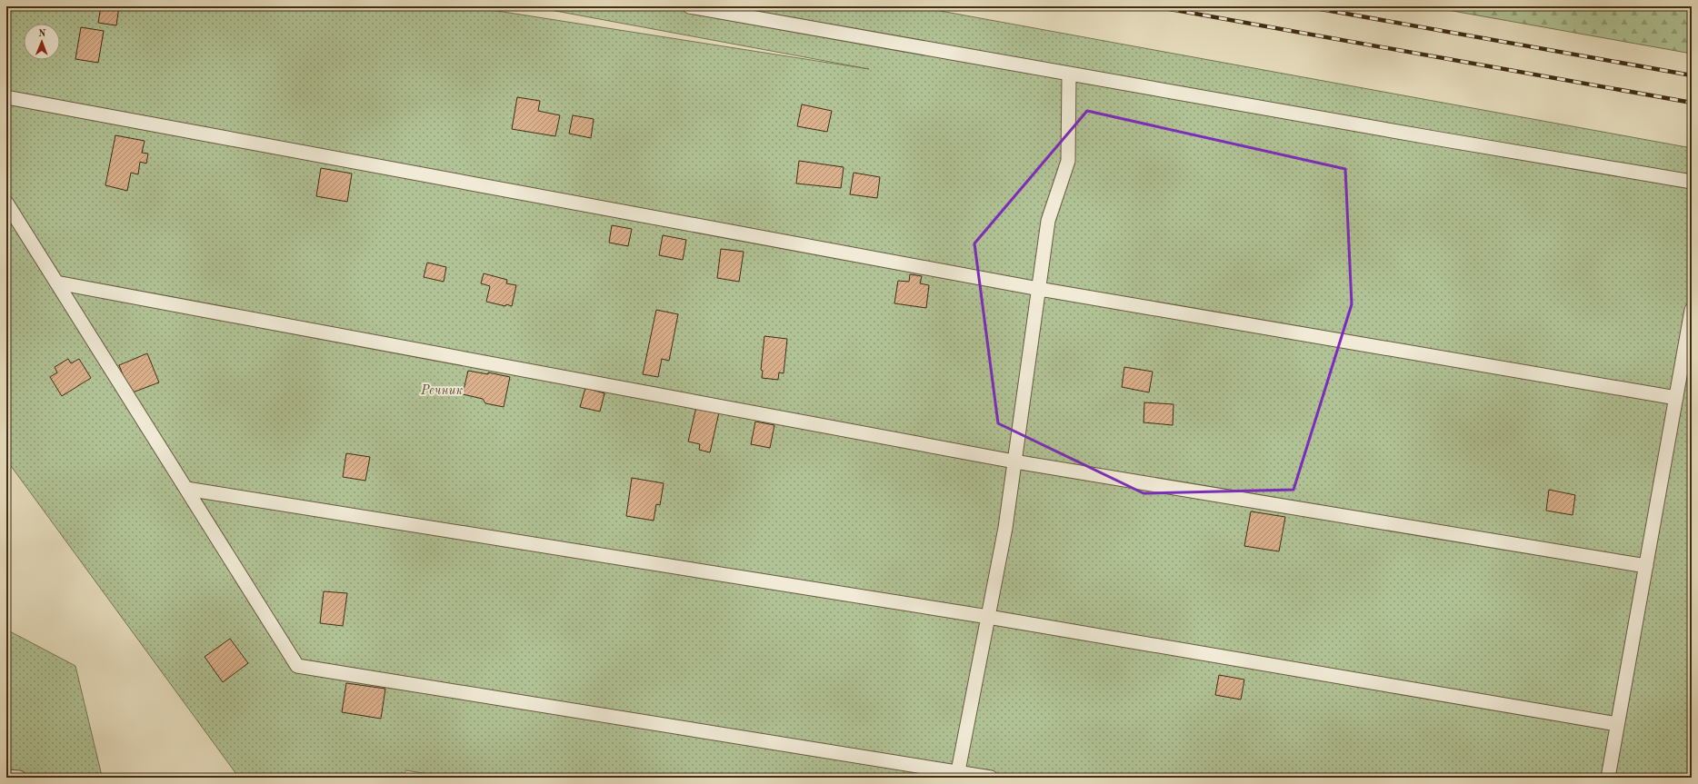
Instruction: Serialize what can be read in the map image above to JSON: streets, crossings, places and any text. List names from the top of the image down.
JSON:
{
  "parks": ["Речник"],
  "north": "top"
}
